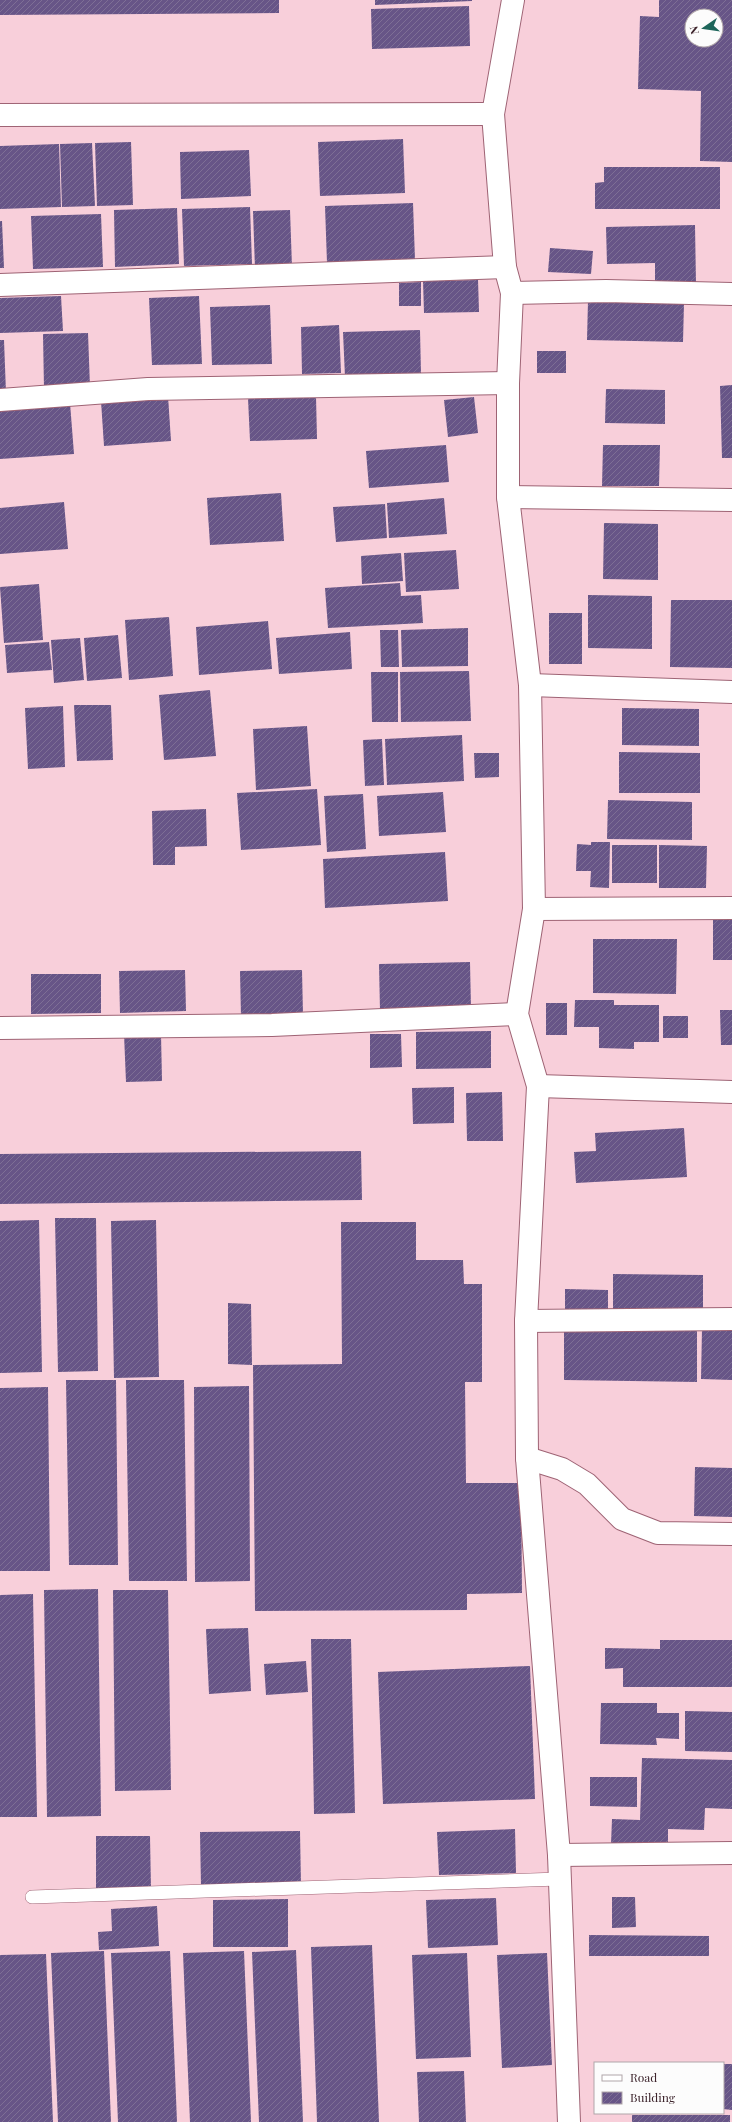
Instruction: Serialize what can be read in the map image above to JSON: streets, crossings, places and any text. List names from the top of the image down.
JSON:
{
  "legend": ["Road", "Building"],
  "north": "left"
}
